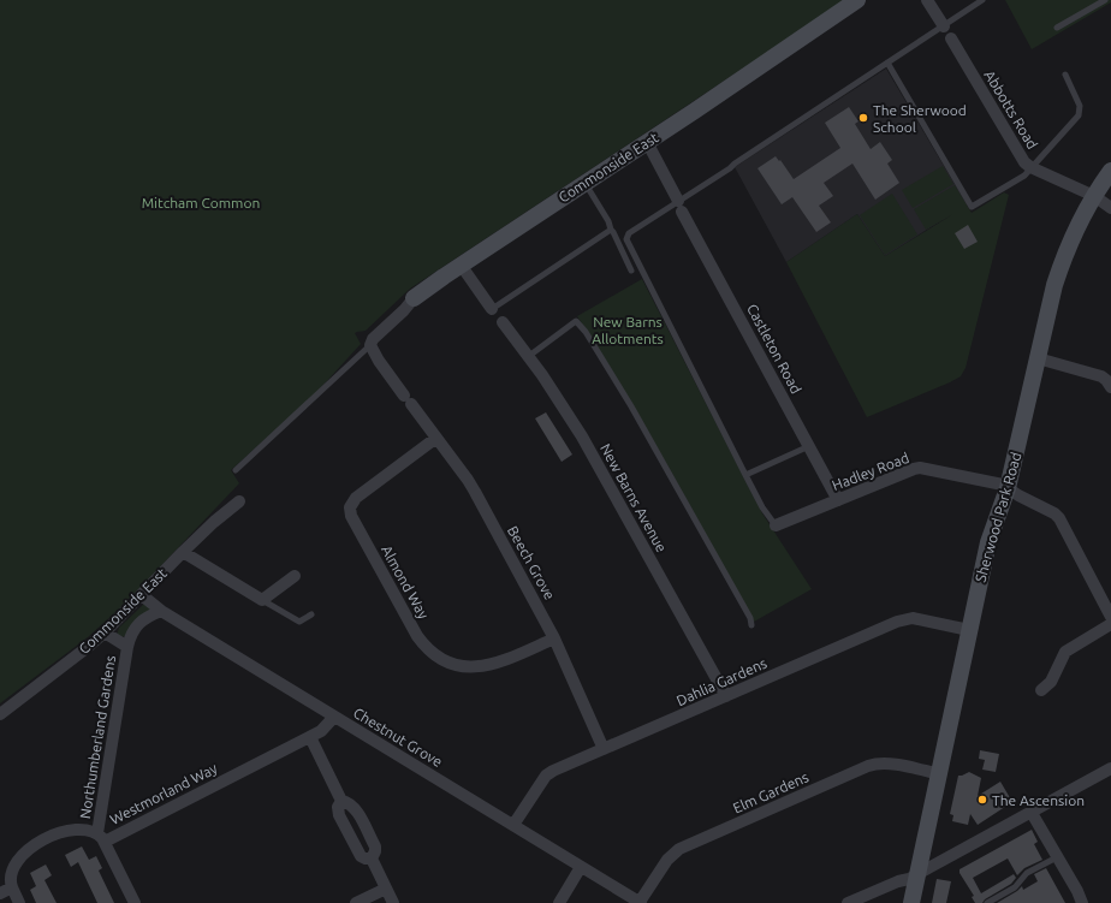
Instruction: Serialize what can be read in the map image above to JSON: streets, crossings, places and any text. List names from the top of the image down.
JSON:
{
  "streets": {
    "street": [
      "Abbotts Road",
      "Commonside East",
      "Castleton Road",
      "Hadley Road",
      "New Barns Avenue",
      "Sherwood Park Road",
      "Beech Grove",
      "Almond Way",
      "Dahlia Gardens",
      "Northumberland Gardens",
      "Chestnut Grove",
      "Elm Gardens",
      "Westmorland Way"
    ]
  },
  "crossings": [
    ["Abbotts Road", "Sherwood Park Road"],
    ["Commonside East", "Castleton Road"],
    ["Commonside East", "Beech Grove"],
    ["Commonside East", "Northumberland Gardens"],
    ["Commonside East", "Chestnut Grove"],
    ["Castleton Road", "Hadley Road"],
    ["Hadley Road", "Sherwood Park Road"],
    ["New Barns Avenue", "Dahlia Gardens"],
    ["Sherwood Park Road", "Dahlia Gardens"],
    ["Sherwood Park Road", "Elm Gardens"],
    ["Beech Grove", "Almond Way"],
    ["Beech Grove", "Dahlia Gardens"],
    ["Dahlia Gardens", "Chestnut Grove"],
    ["Northumberland Gardens", "Chestnut Grove"],
    ["Northumberland Gardens", "Westmorland Way"],
    ["Chestnut Grove", "Elm Gardens"],
    ["Chestnut Grove", "Westmorland Way"]
  ],
  "parks": ["Mitcham Common", "New Barns Allotments"],
  "places": ["The Sherwood School", "The Ascension"]
}
